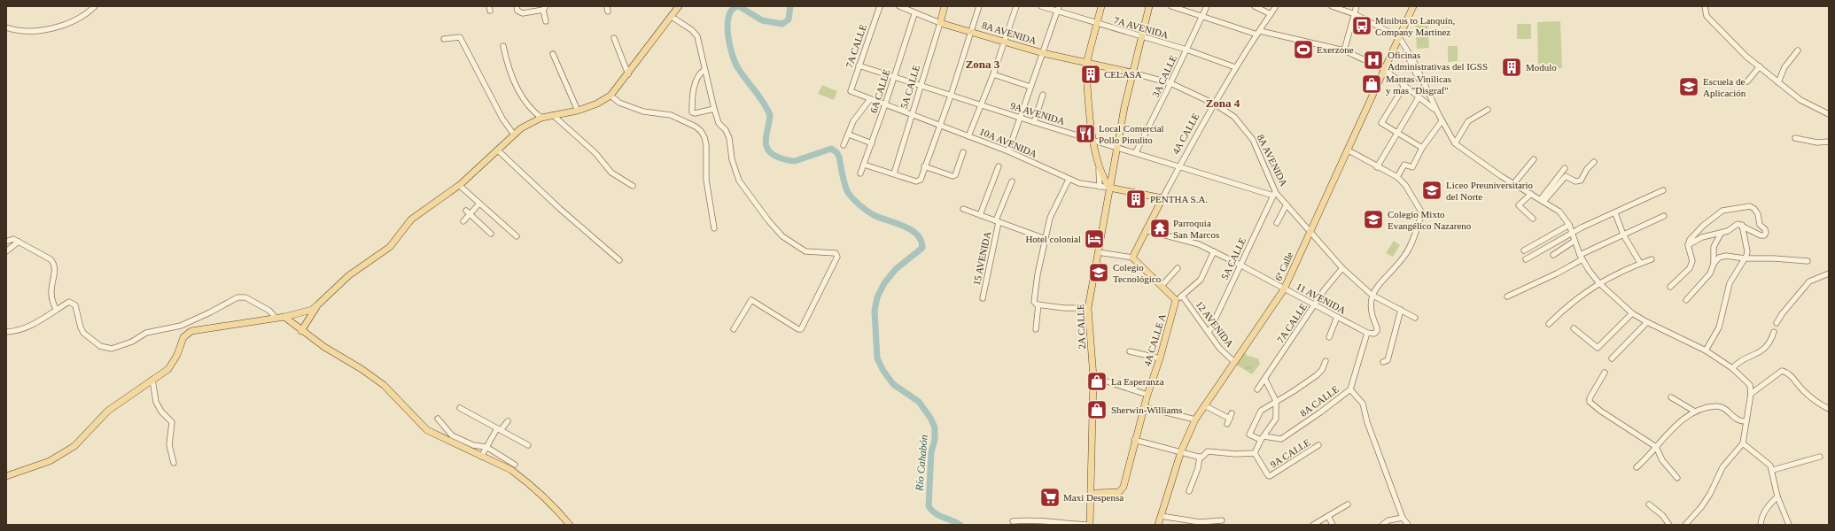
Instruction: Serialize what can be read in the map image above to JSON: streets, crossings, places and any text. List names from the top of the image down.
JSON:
{
  "streets": {
    "main road": [
      "8A AVENIDA",
      "5A CALLE",
      "4A CALLE",
      "10A AVENIDA",
      "6ª Calle",
      "2A CALLE",
      "4A CALLE A"
    ],
    "street": [
      "7A AVENIDA",
      "7A CALLE",
      "3A CALLE",
      "6A CALLE",
      "9A AVENIDA",
      "15 AVENIDA",
      "11 AVENIDA",
      "12 AVENIDA",
      "8A CALLE",
      "9A CALLE"
    ]
  },
  "crossings": [
    ["7A AVENIDA", "3A CALLE"],
    ["7A AVENIDA", "4A CALLE"],
    ["7A AVENIDA", "2A CALLE"],
    ["8A AVENIDA", "7A CALLE"],
    ["8A AVENIDA", "3A CALLE"],
    ["8A AVENIDA", "5A CALLE"],
    ["8A AVENIDA", "6A CALLE"],
    ["8A AVENIDA", "9A AVENIDA"],
    ["8A AVENIDA", "4A CALLE"],
    ["8A AVENIDA", "6ª Calle"],
    ["8A AVENIDA", "2A CALLE"],
    ["8A AVENIDA", "8A CALLE"],
    ["7A CALLE", "9A AVENIDA"],
    ["7A CALLE", "10A AVENIDA"],
    ["7A CALLE", "11 AVENIDA"],
    ["3A CALLE", "9A AVENIDA"],
    ["5A CALLE", "9A AVENIDA"],
    ["5A CALLE", "10A AVENIDA"],
    ["5A CALLE", "11 AVENIDA"],
    ["5A CALLE", "12 AVENIDA"],
    ["6A CALLE", "9A AVENIDA"],
    ["6A CALLE", "10A AVENIDA"],
    ["9A AVENIDA", "4A CALLE"],
    ["9A AVENIDA", "2A CALLE"],
    ["4A CALLE", "10A AVENIDA"],
    ["4A CALLE", "11 AVENIDA"],
    ["10A AVENIDA", "2A CALLE"],
    ["6ª Calle", "11 AVENIDA"],
    ["6ª Calle", "12 AVENIDA"],
    ["11 AVENIDA", "8A CALLE"],
    ["2A CALLE", "4A CALLE A"]
  ],
  "districts": ["Zona 3", "Zona 4"],
  "water": ["Río Cahabón"],
  "places": {
    "bus stop": ["Minibus to Lanquín, Company Martinez"],
    "sports": ["Exerzone"],
    "hospital": ["Oficinas Administrativas del IGSS"],
    "building": ["Modulo", "CELASA", "PENTHA S.A."],
    "shop": ["Mantas Vinilicas y mas \"Disgraf\"", "La Esperanza", "Sherwin-Williams"],
    "school or university": [
      "Escuela de Aplicación",
      "Liceo Preuniversitario del Norte",
      "Colegio Mixto Evangélico Nazareno",
      "Colegio Tecnológico"
    ],
    "restaurant": ["Local Comercial Pollo Pinulito"],
    "temple": ["Parroquia San Marcos"],
    "hotel": ["Hotel colonial"],
    "supermarket": ["Maxi Despensa"]
  }
}
